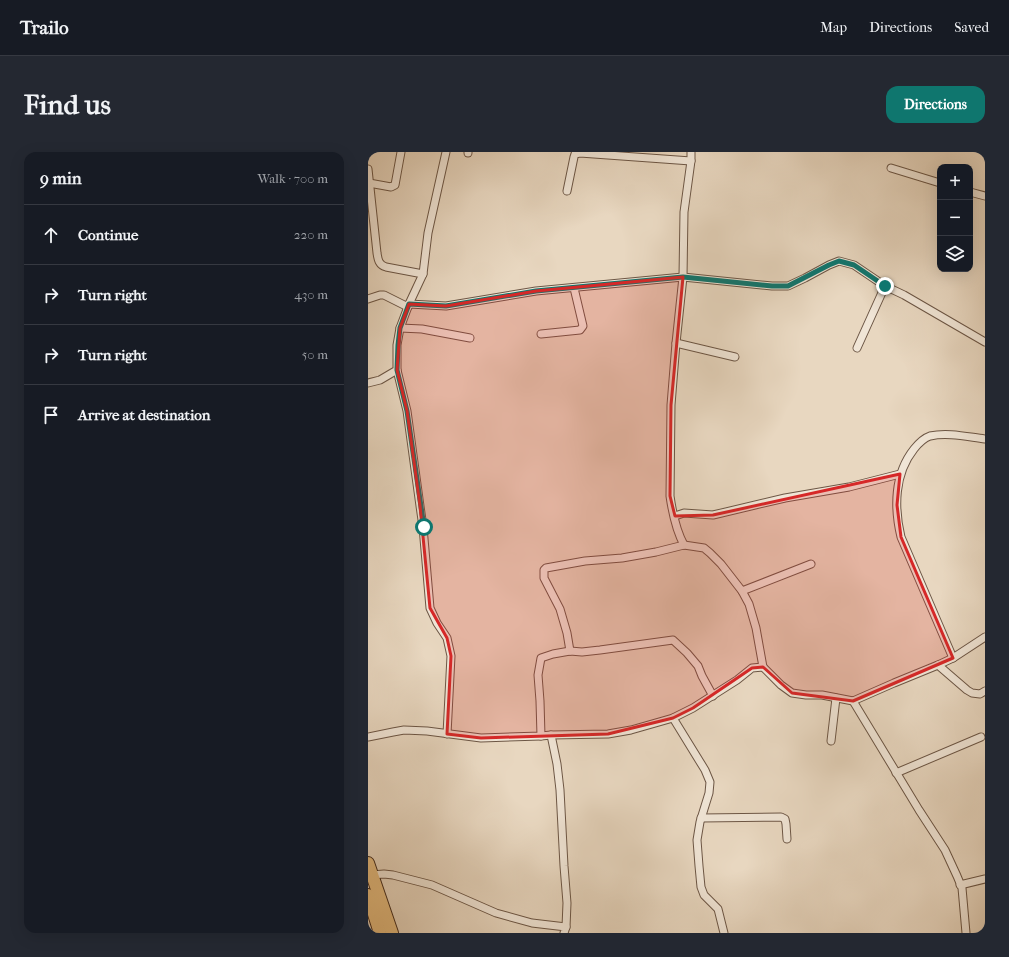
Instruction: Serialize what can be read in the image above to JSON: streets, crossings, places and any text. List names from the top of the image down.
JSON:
{
  "page": {
    "header": "Trailo",
    "nav": ["Map", "Directions", "Saved"],
    "buttons": "Directions",
    "title": "Find us",
    "heading": ["9 min", "Walk · 700 m"],
    "map_buttons": ["+", "−"],
    "list": [
      ["Continue", "220 m"],
      ["Turn right", "430 m"],
      ["Turn right", "50 m"],
      "Arrive at destination"
    ]
  }
}
